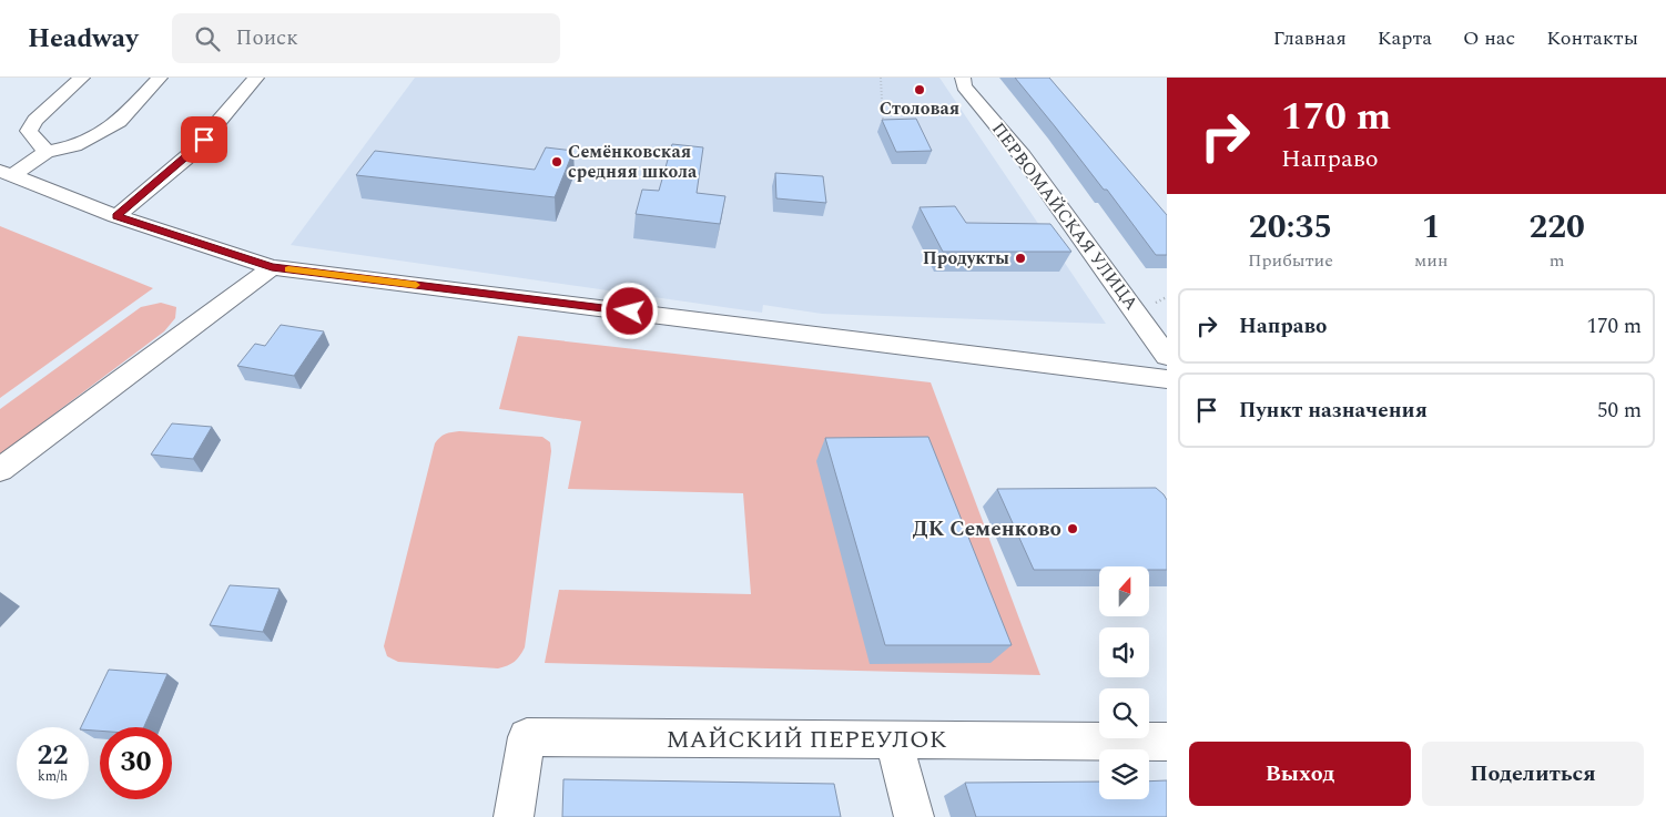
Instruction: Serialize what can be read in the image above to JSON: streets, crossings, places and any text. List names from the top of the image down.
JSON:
{
  "streets": {
    "street": ["ПЕРВОМАЙСКАЯ УЛИЦА", "МАЙСКИЙ ПЕРЕУЛОК"]
  },
  "places": [
    "Столовая",
    "Семёнковская средняя школа",
    "Продукты",
    "ДК Семенково"
  ],
  "north": "top",
  "page": {
    "header": "Headway",
    "search": "Поиск",
    "nav": [
      "Главная",
      "Карта",
      "О нас",
      "Контакты"
    ],
    "turn": ["170 m", "Направо"],
    "eta": [
      "20:35",
      "Прибытие",
      "1",
      "мин",
      "220",
      "m"
    ],
    "list": [
      {
        "name": "Направо",
        "value": "170 m"
      },
      {
        "name": "Пункт назначения",
        "value": "50 m"
      }
    ],
    "speed": "22 km/h",
    "limit": "30",
    "buttons": ["Выход", "Поделиться"]
  }
}
